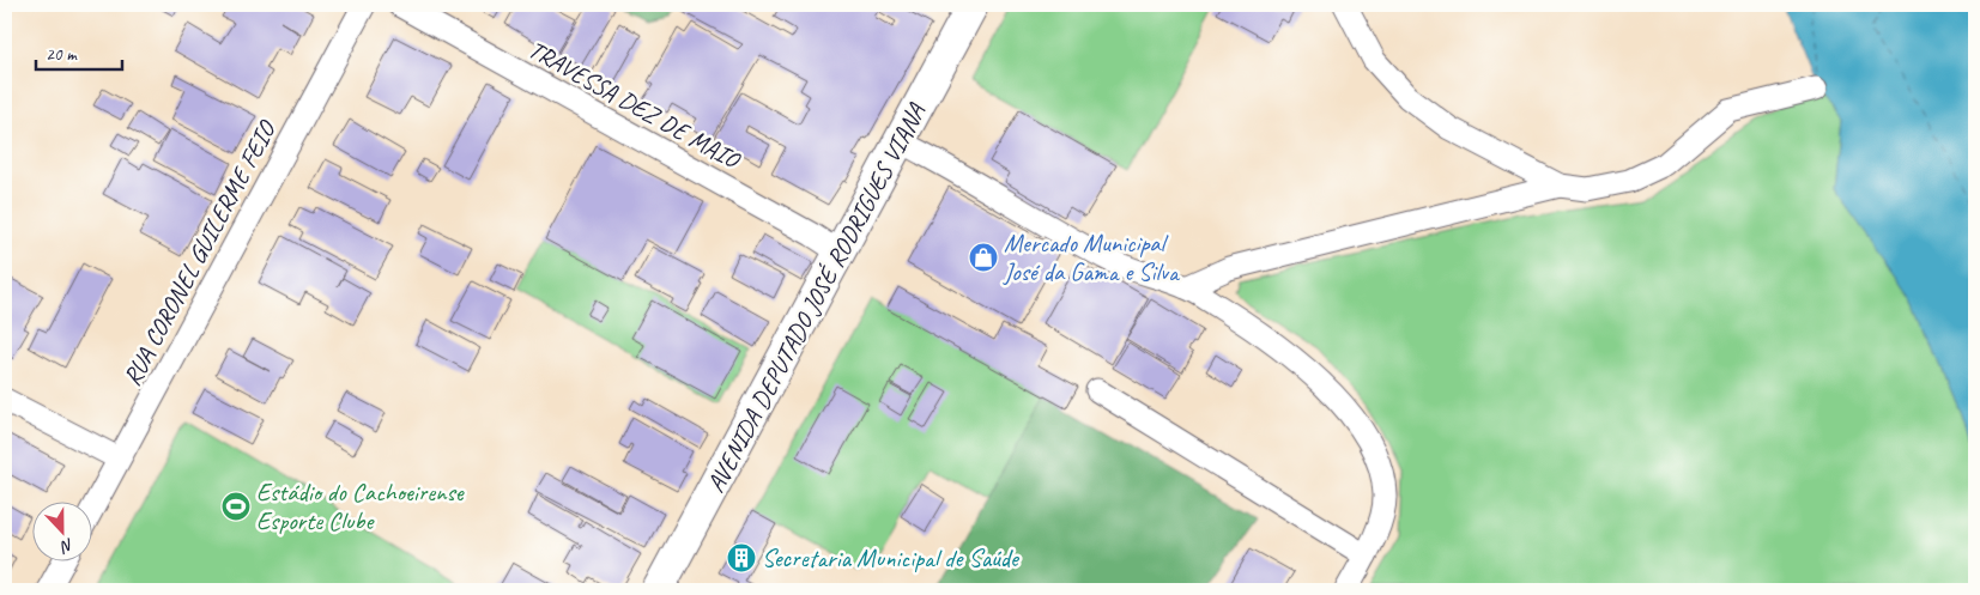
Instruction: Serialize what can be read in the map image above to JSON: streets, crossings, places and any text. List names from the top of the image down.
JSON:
{
  "streets": {
    "street": ["TRAVESSA DEZ DE MAIO", "RUA CORONEL GUILERME FEIO", "AVENIDA DEPUTADO JOSÉ RODRIGUES VIANA"]
  },
  "crossings": [
    ["TRAVESSA DEZ DE MAIO", "AVENIDA DEPUTADO JOSÉ RODRIGUES VIANA"]
  ],
  "places": {
    "shop": ["Mercado Municipal José da Gama e Silva"],
    "sports": ["Estádio do Cachoeirense Esporte Clube"],
    "building": ["Secretaria Municipal de Saúde"]
  },
  "scale_bar": "20 m",
  "north": "bottom"
}
